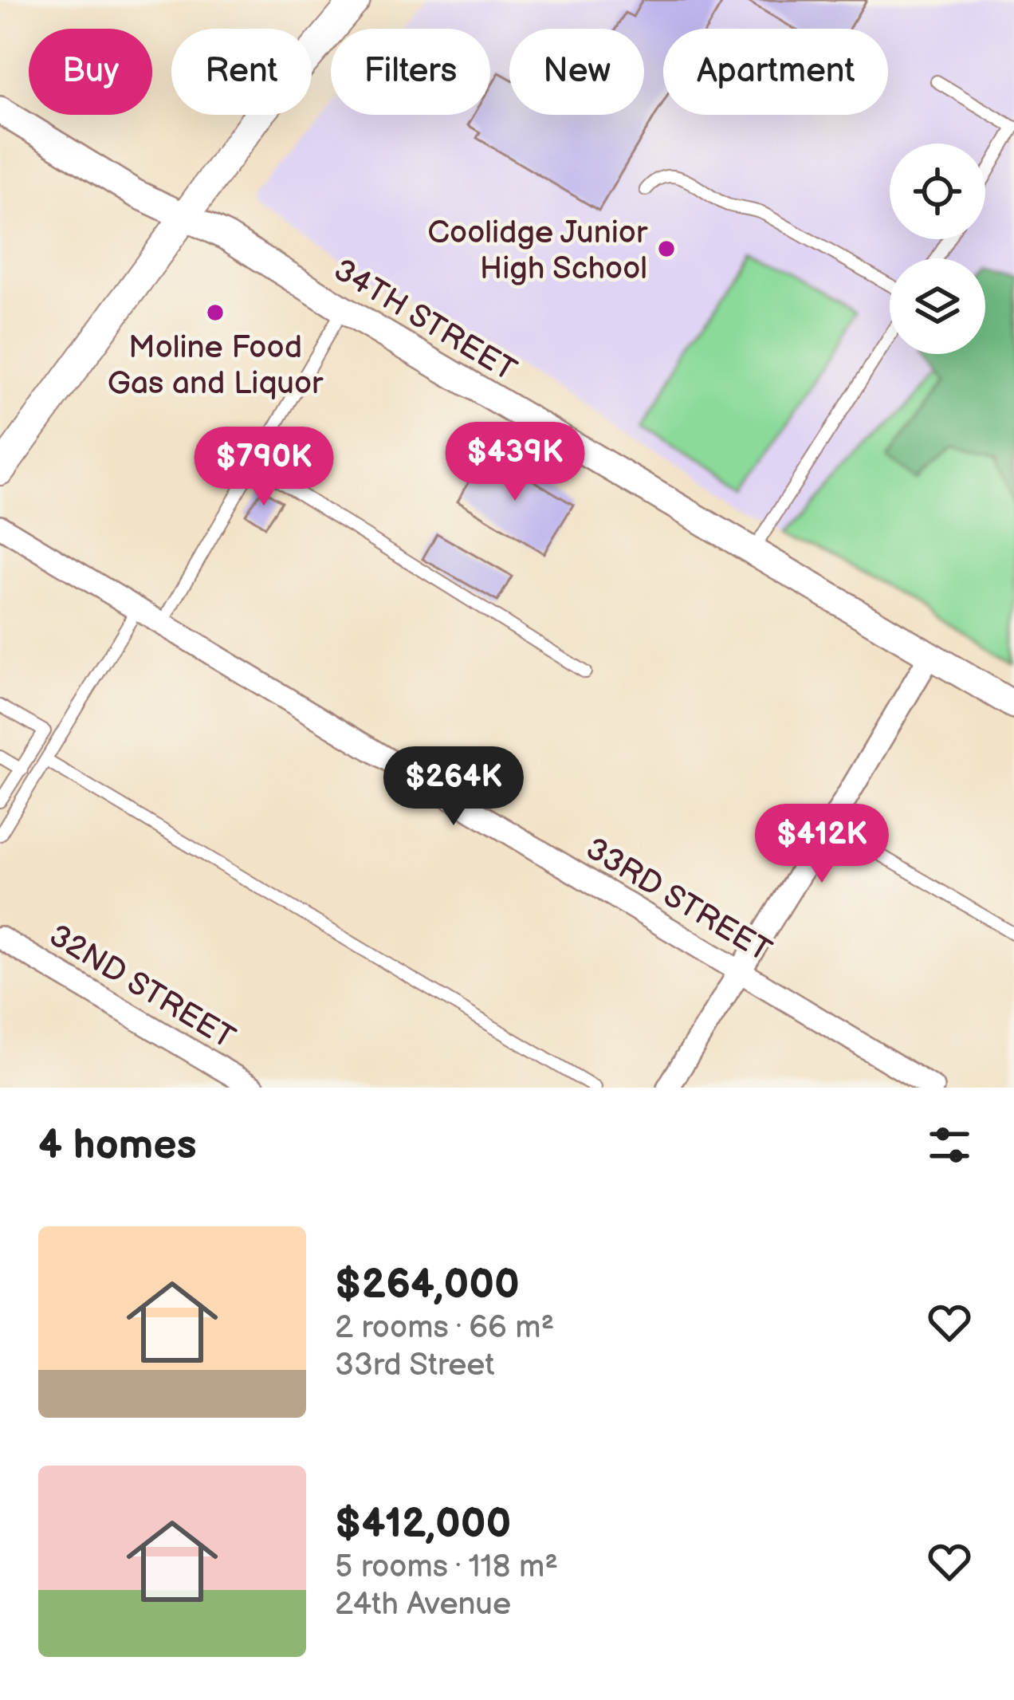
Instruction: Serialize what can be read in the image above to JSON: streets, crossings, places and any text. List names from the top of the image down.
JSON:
{
  "streets": {
    "street": ["34TH STREET", "33RD STREET", "32ND STREET"]
  },
  "places": ["Coolidge Junior High School", "Moline Food Gas and Liquor"],
  "page": {
    "chip": [
      "Buy",
      "Rent",
      "Filters",
      "New",
      "Apartment"
    ],
    "price": [
      "$439K",
      "$790K",
      "$264K",
      "$412K"
    ],
    "heading": "4 homes",
    "list": [
      {
        "name": "$264,000",
        "note": "2 rooms · 66 m² · 33rd Street"
      },
      {
        "name": "$412,000",
        "note": "5 rooms · 118 m² · 24th Avenue"
      }
    ]
  }
}
